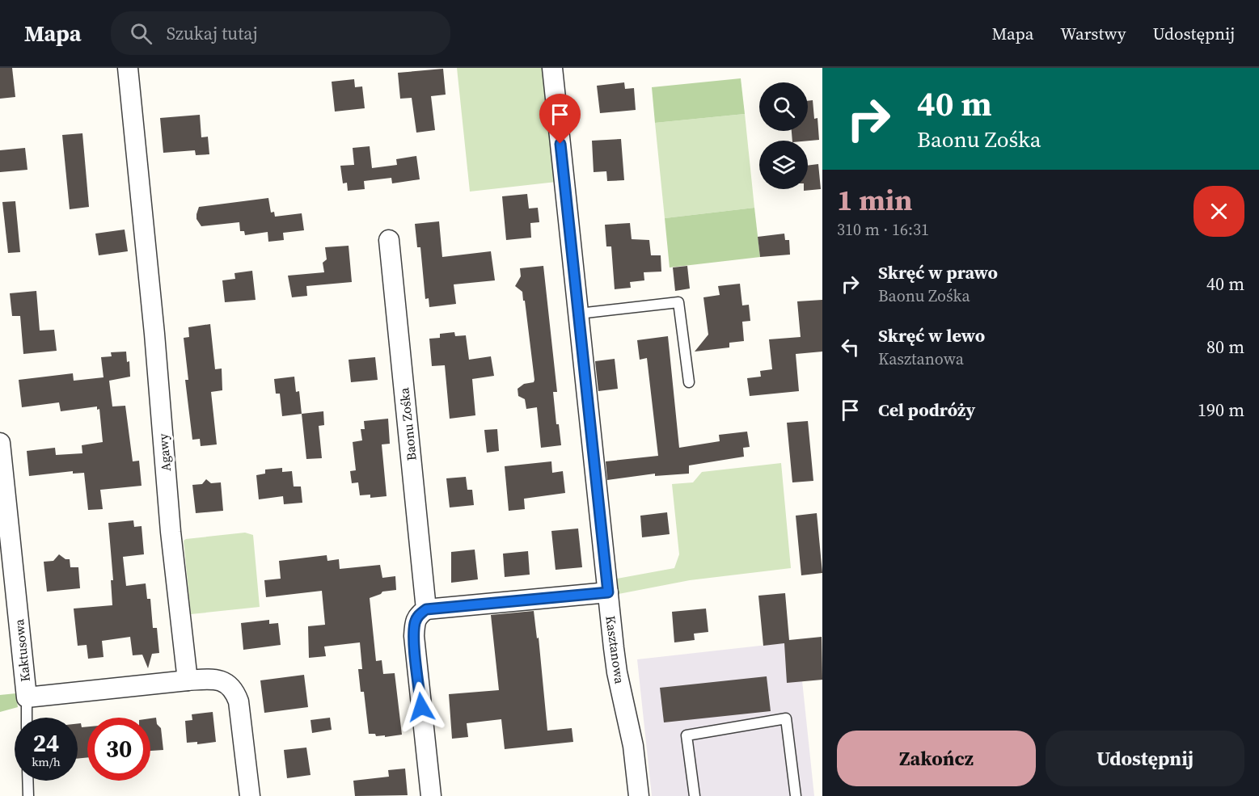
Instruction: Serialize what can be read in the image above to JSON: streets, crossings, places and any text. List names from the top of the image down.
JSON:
{
  "streets": {
    "street": [
      "Baonu Zośka",
      "Agawy",
      "Kasztanowa",
      "Kaktusowa"
    ]
  },
  "crossings": [
    ["Agawy", "Kaktusowa"]
  ],
  "page": {
    "header": "Mapa",
    "search": "Szukaj tutaj",
    "nav": ["Mapa", "Warstwy", "Udostępnij"],
    "turn": ["40 m", "Baonu Zośka"],
    "heading": ["1 min", "310 m · 16:31"],
    "list": [
      {
        "name": "Skręć w prawo",
        "note": "Baonu Zośka",
        "value": "40 m"
      },
      {
        "name": "Skręć w lewo",
        "note": "Kasztanowa",
        "value": "80 m"
      },
      {
        "name": "Cel podróży",
        "value": "190 m"
      }
    ],
    "speed": "24 km/h",
    "limit": "30",
    "buttons": ["Zakończ", "Udostępnij"]
  }
}
